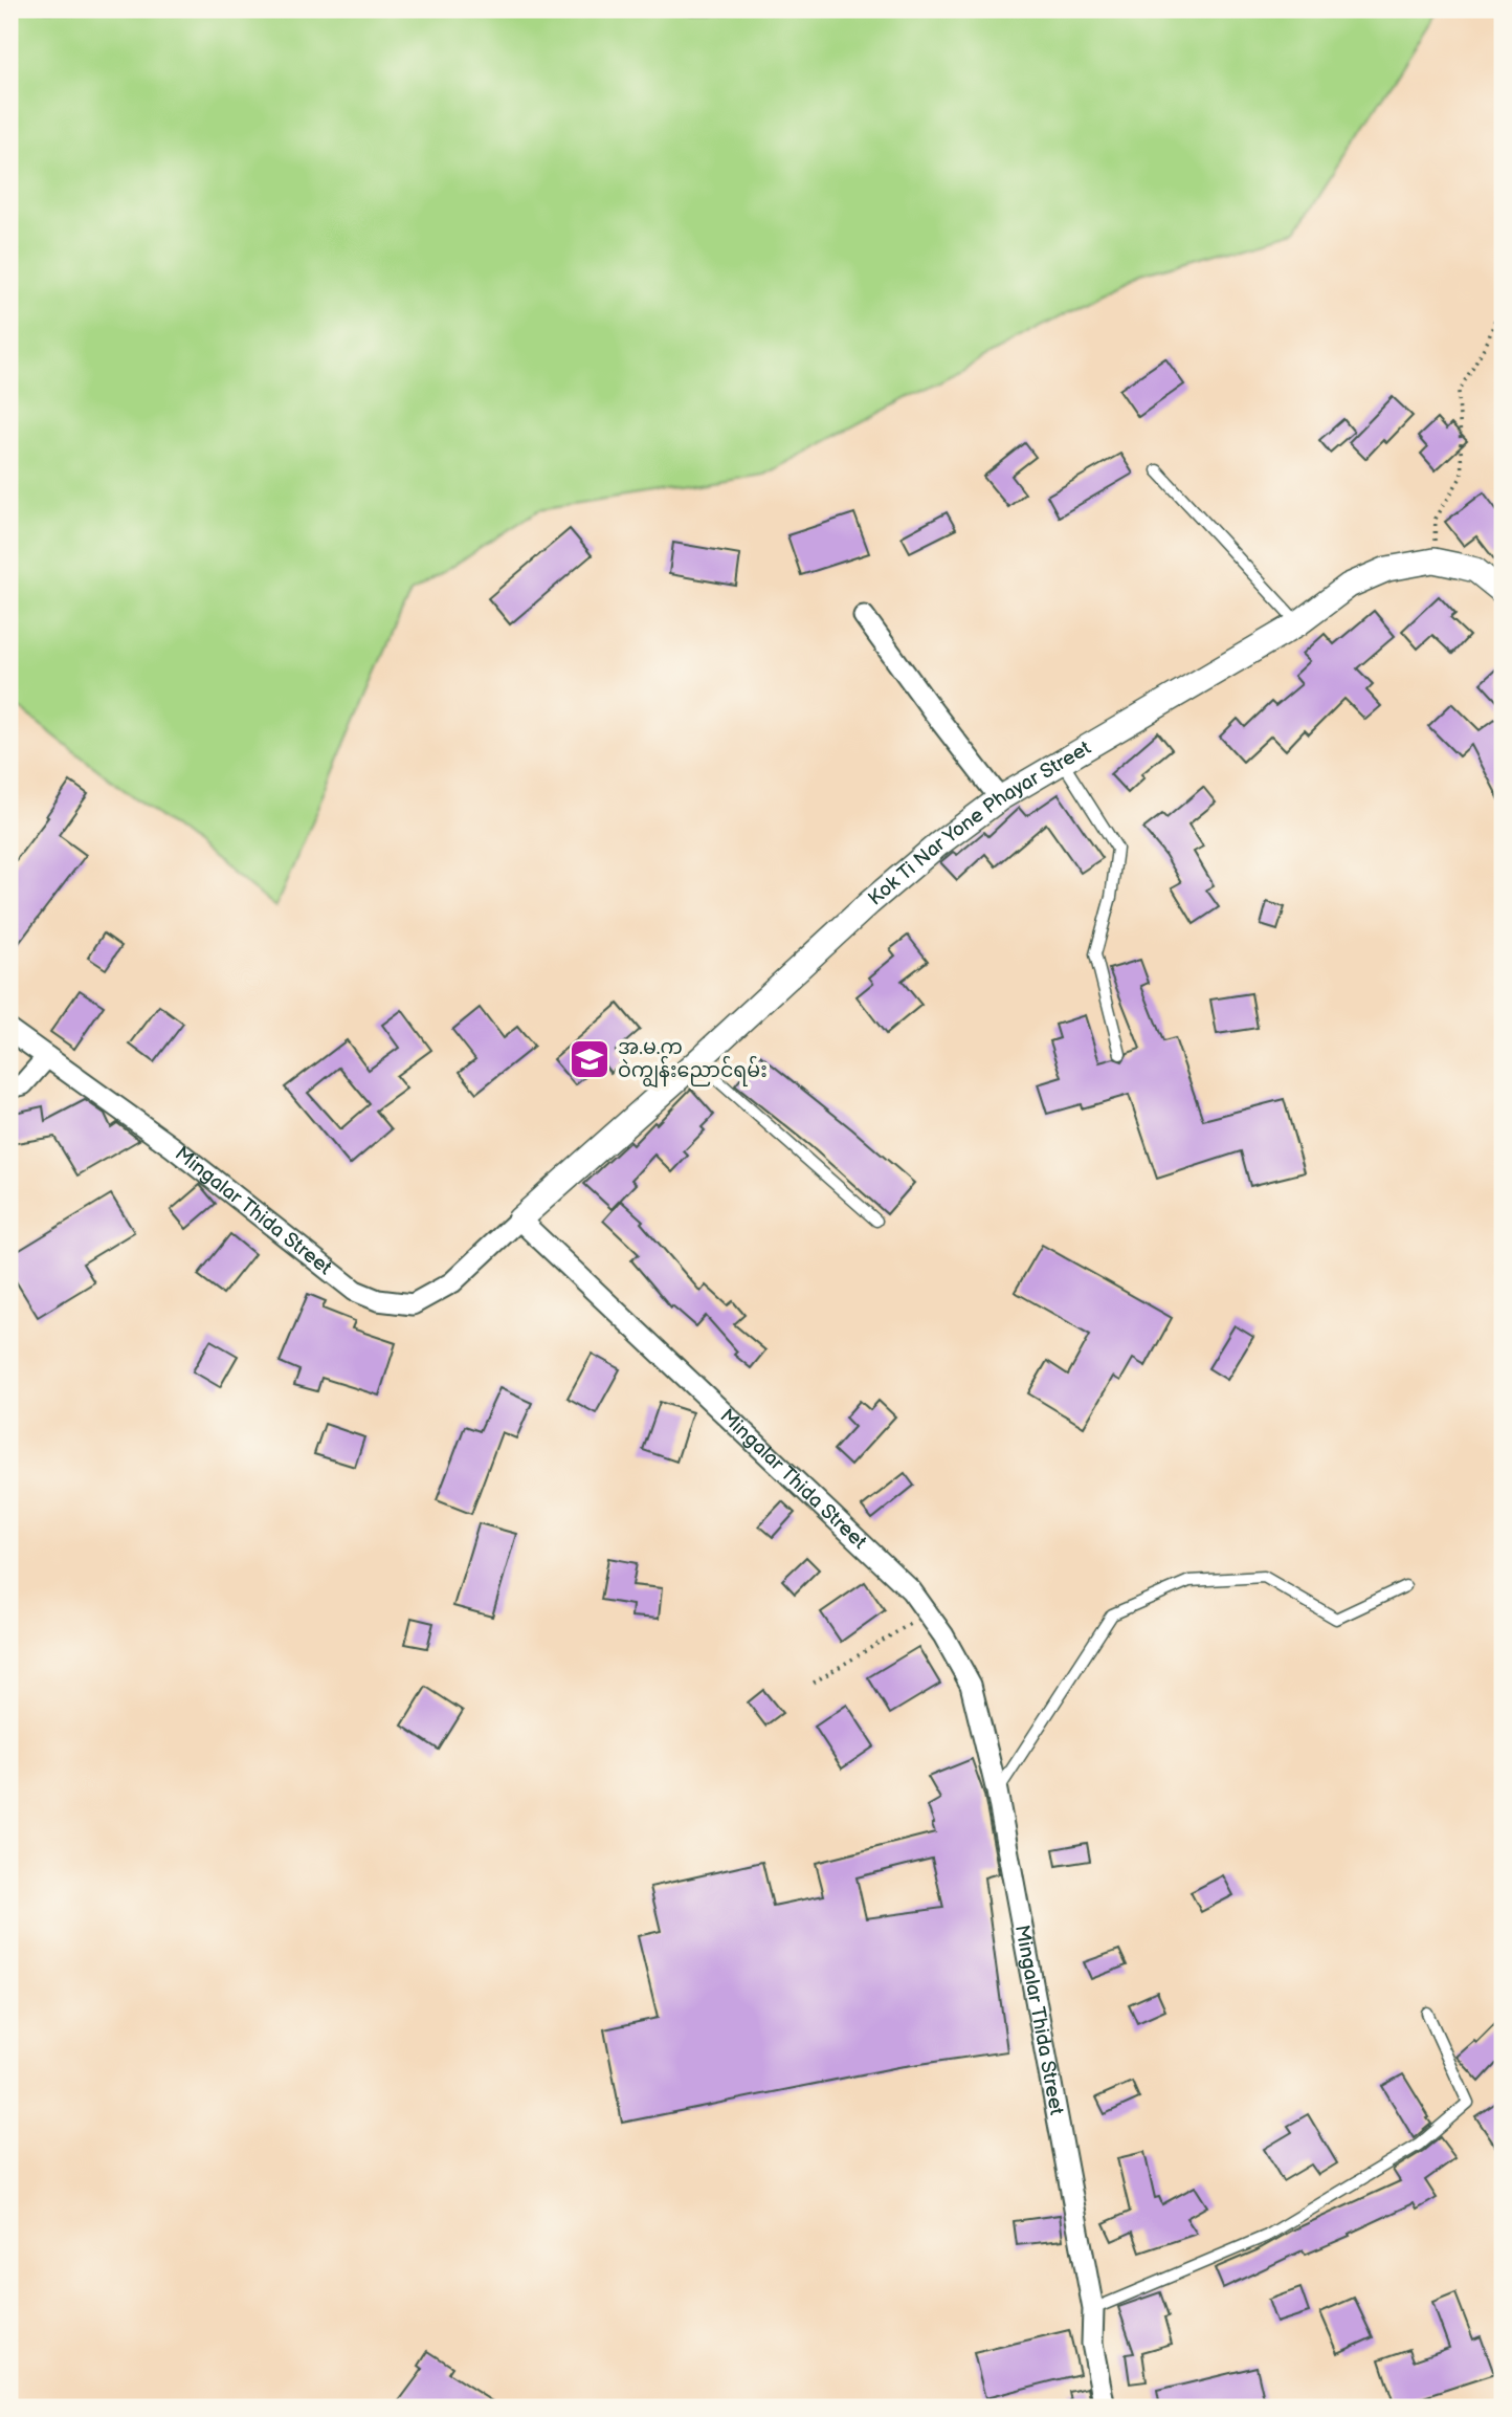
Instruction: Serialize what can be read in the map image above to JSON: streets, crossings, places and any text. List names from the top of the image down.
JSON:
{
  "streets": {
    "street": ["Kok Ti Nar Yone Phayar Street", "Mingalar Thida Street"]
  },
  "crossings": [
    ["Kok Ti Nar Yone Phayar Street", "Mingalar Thida Street"]
  ],
  "places": {
    "school or university": ["အ.မ.က ဝဲကျွန်းညောင်ရမ်း"]
  }
}
